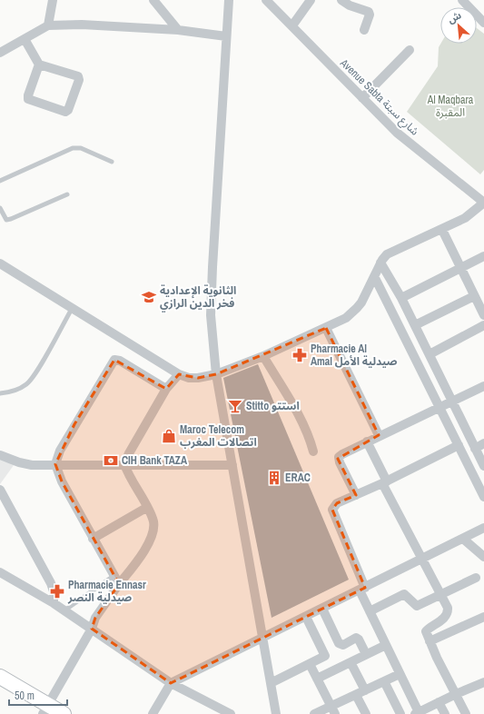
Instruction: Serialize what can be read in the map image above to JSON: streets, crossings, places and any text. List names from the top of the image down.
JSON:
{
  "streets": {
    "street": ["Avenue Sabta شارع سبتة"]
  },
  "parks": ["Al Maqbara المقبرة"],
  "places": {
    "school or university": ["الثانوية الإعدادية فخر الدين الرازي"],
    "pharmacy": ["Pharmacie Al Amal صيدلية الأمل", "Pharmacie Ennasr صيدلية النصر"],
    "bar": ["Stitto استتو"],
    "shop": ["Maroc Telecom اتصالات المغرب"],
    "bank": ["CIH Bank TAZA"],
    "building": ["ERAC"]
  },
  "scale_bar": "50 m",
  "north": "top left"
}
